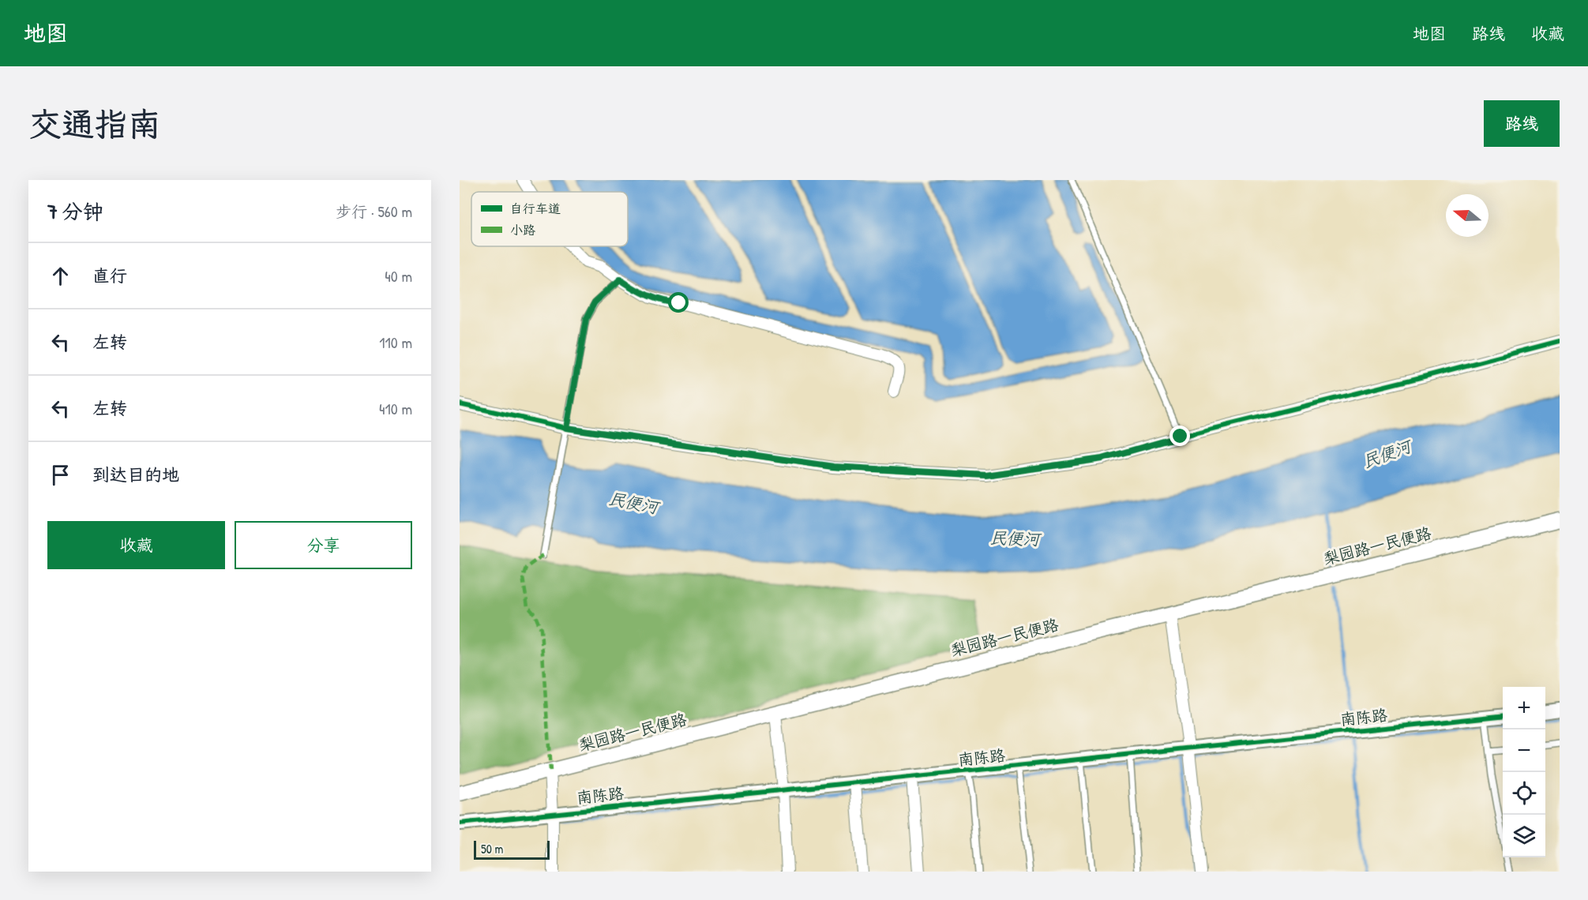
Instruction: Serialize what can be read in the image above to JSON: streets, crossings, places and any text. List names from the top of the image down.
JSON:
{
  "streets": {
    "main road": ["梨园路一民便路"],
    "street": ["南陈路"]
  },
  "water": ["民便河"],
  "legend": ["自行车道", "小路"],
  "scale_bar": "50 m",
  "north": "left",
  "page": {
    "header": "地图",
    "nav": ["地图", "路线", "收藏"],
    "buttons": [
      "路线",
      ["收藏", "分享"]
    ],
    "title": "交通指南",
    "heading": ["7 分钟", "步行 · 560 m"],
    "list": [
      ["直行", "40 m"],
      ["左转", "110 m"],
      ["左转", "410 m"],
      "到达目的地"
    ],
    "map_buttons": ["+", "−"],
    "scale": "50 m"
  }
}
